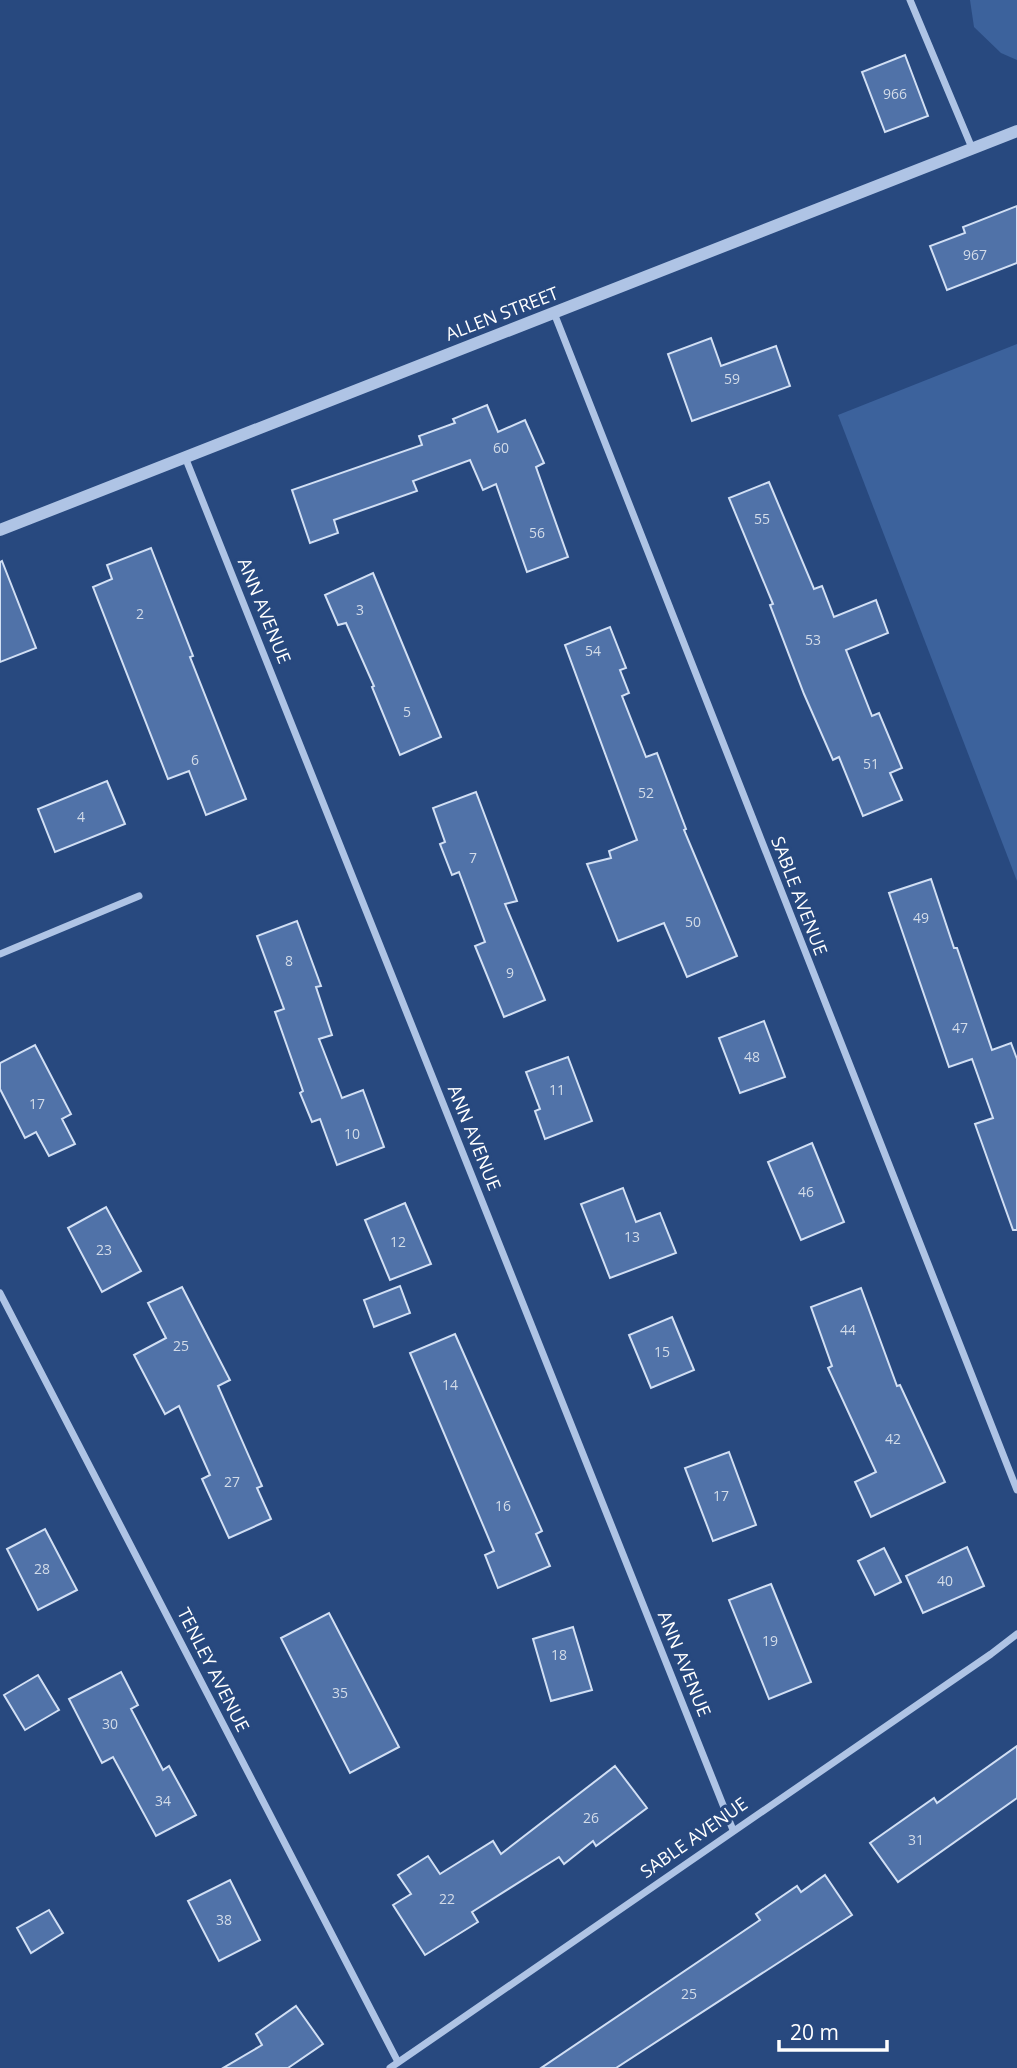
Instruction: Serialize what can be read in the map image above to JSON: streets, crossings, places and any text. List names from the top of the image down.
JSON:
{
  "streets": {
    "street": [
      "ALLEN STREET",
      "ANN AVENUE",
      "SABLE AVENUE",
      "TENLEY AVENUE"
    ]
  },
  "crossings": [
    ["ALLEN STREET", "ANN AVENUE"],
    ["ALLEN STREET", "SABLE AVENUE"],
    ["ANN AVENUE", "SABLE AVENUE"],
    ["SABLE AVENUE", "TENLEY AVENUE"]
  ],
  "house_numbers": [
    "966",
    "967",
    "59",
    "60",
    "55",
    "56",
    "3",
    "2",
    "53",
    "54",
    "5",
    "6",
    "51",
    "52",
    "4",
    "7",
    "49",
    "50",
    "8",
    "9",
    "47",
    "48",
    "11",
    "17",
    "10",
    "46",
    "13",
    "12",
    "23",
    "44",
    "25",
    "15",
    "14",
    "42",
    "27",
    "17",
    "16",
    "28",
    "40",
    "19",
    "18",
    "35",
    "30",
    "34",
    "26",
    "31",
    "22",
    "38",
    "25"
  ],
  "scale_bar": "20 m"
}
